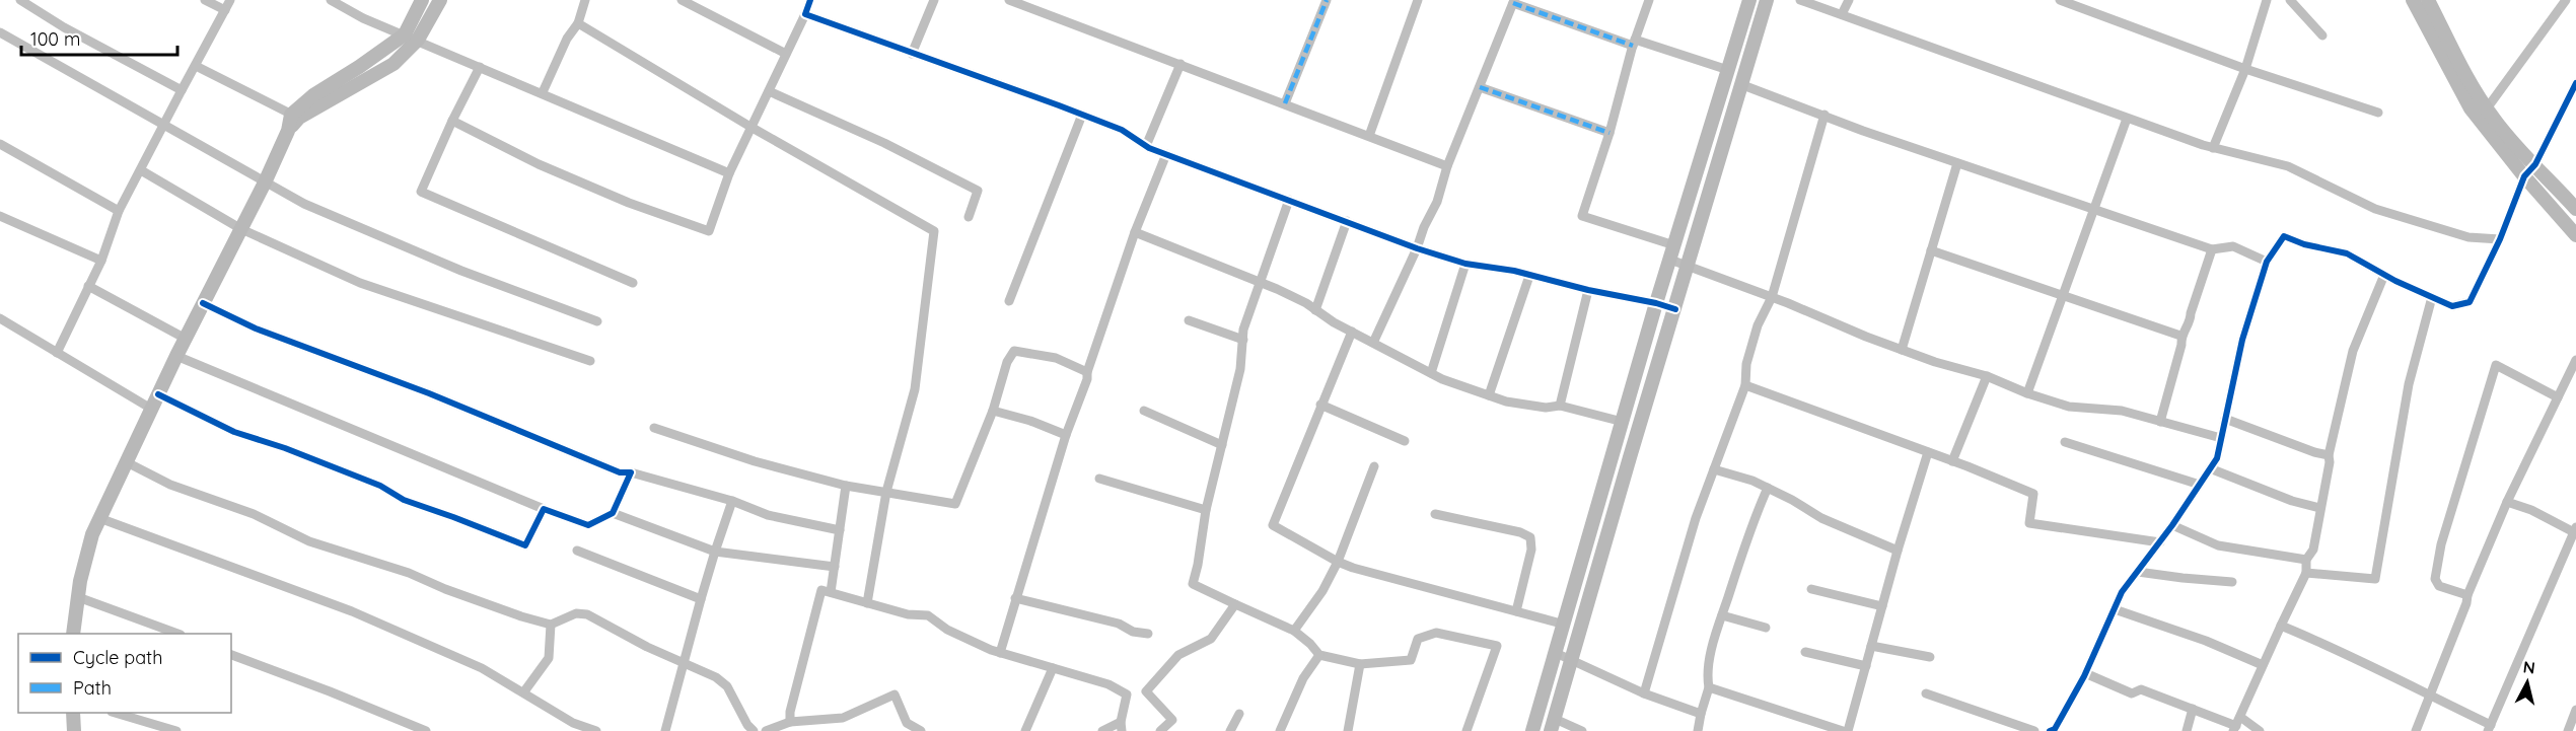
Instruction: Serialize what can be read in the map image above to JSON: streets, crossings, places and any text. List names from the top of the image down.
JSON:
{
  "legend": ["Cycle path", "Path"],
  "scale_bar": "100 m",
  "north": "top"
}
